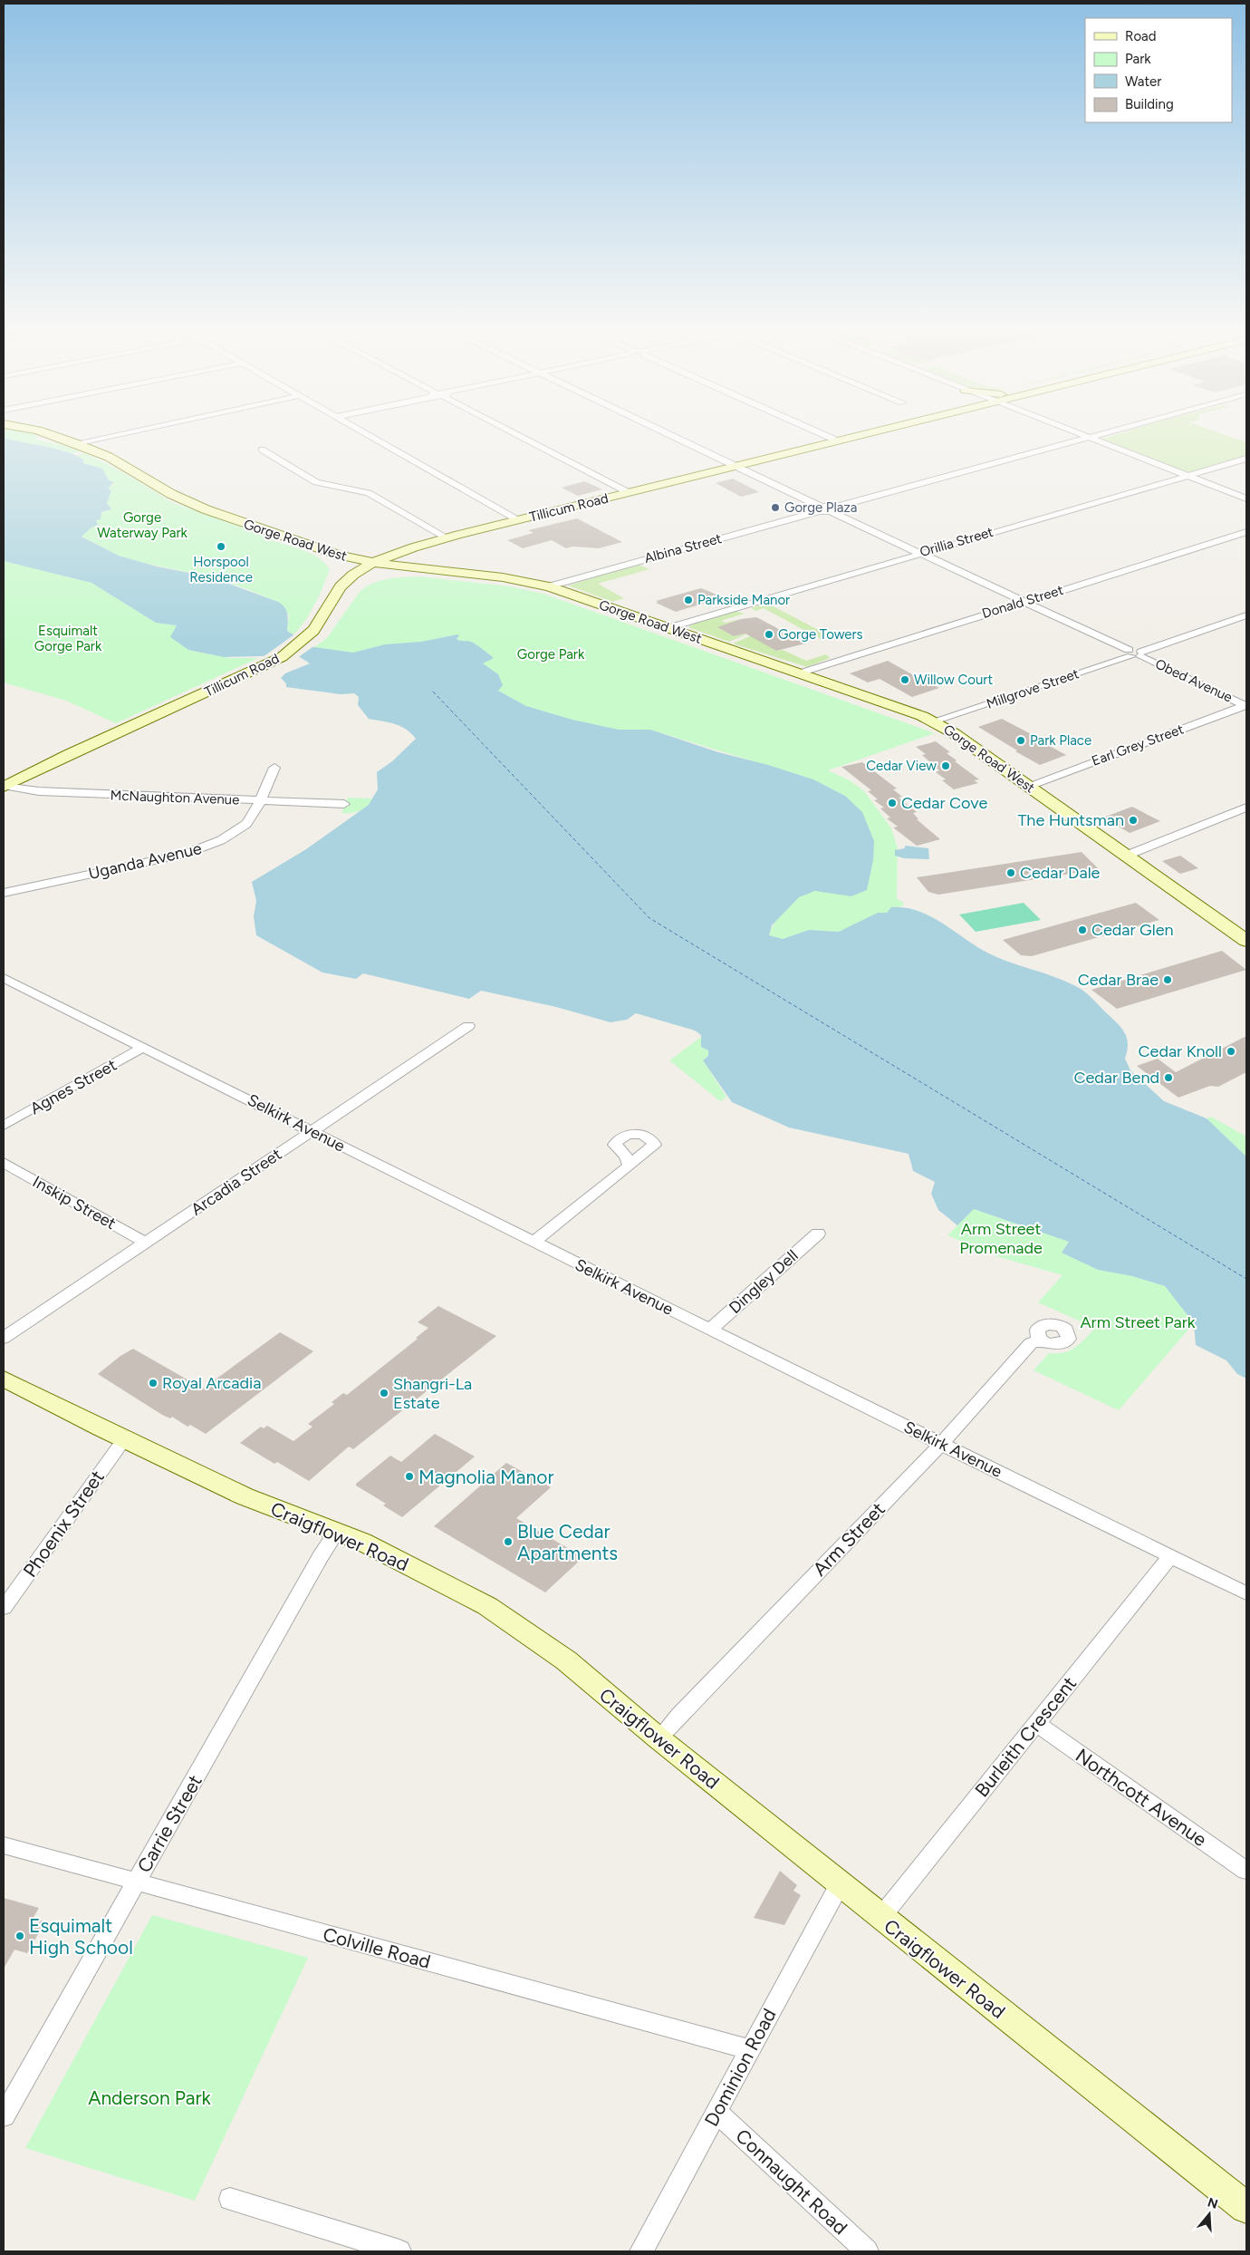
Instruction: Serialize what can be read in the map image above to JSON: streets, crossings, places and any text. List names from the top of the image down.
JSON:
{
  "streets": {
    "main road": ["Tillicum Road", "Gorge Road West", "Craigflower Road"],
    "street": [
      "Orillia Street",
      "Albina Street",
      "Donald Street",
      "Obed Avenue",
      "Millgrove Street",
      "Earl Grey Street",
      "McNaughton Avenue",
      "Uganda Avenue",
      "Agnes Street",
      "Selkirk Avenue",
      "Arcadia Street",
      "Inskip Street",
      "Dingley Dell",
      "Phoenix Street",
      "Arm Street",
      "Burleith Crescent",
      "Northcott Avenue",
      "Carrie Street",
      "Colville Road",
      "Dominion Road",
      "Connaught Road"
    ]
  },
  "crossings": [
    ["Tillicum Road", "Gorge Road West"],
    ["Tillicum Road", "McNaughton Avenue"],
    ["Gorge Road West", "Orillia Street"],
    ["Gorge Road West", "Albina Street"],
    ["Gorge Road West", "Donald Street"],
    ["Gorge Road West", "Millgrove Street"],
    ["Gorge Road West", "Earl Grey Street"],
    ["Orillia Street", "Obed Avenue"],
    ["Donald Street", "Obed Avenue"],
    ["Obed Avenue", "Millgrove Street"],
    ["Obed Avenue", "Earl Grey Street"],
    ["McNaughton Avenue", "Uganda Avenue"],
    ["Agnes Street", "Selkirk Avenue"],
    ["Selkirk Avenue", "Arcadia Street"],
    ["Selkirk Avenue", "Dingley Dell"],
    ["Selkirk Avenue", "Arm Street"],
    ["Selkirk Avenue", "Burleith Crescent"],
    ["Arcadia Street", "Inskip Street"],
    ["Phoenix Street", "Craigflower Road"],
    ["Craigflower Road", "Arm Street"],
    ["Craigflower Road", "Burleith Crescent"],
    ["Craigflower Road", "Carrie Street"],
    ["Craigflower Road", "Dominion Road"],
    ["Burleith Crescent", "Northcott Avenue"],
    ["Carrie Street", "Colville Road"],
    ["Colville Road", "Dominion Road"],
    ["Dominion Road", "Connaught Road"]
  ],
  "parks": [
    "Gorge Waterway Park",
    "Esquimalt Gorge Park",
    "Gorge Park",
    "Arm Street Promenade",
    "Arm Street Park",
    "Anderson Park"
  ],
  "places": [
    "Gorge Plaza",
    "Horspool Residence",
    "Parkside Manor",
    "Gorge Towers",
    "Willow Court",
    "Park Place",
    "Cedar View",
    "Cedar Cove",
    "The Huntsman",
    "Cedar Dale",
    "Cedar Glen",
    "Cedar Brae",
    "Cedar Knoll",
    "Cedar Bend",
    "Royal Arcadia",
    "Shangri-La Estate",
    "Magnolia Manor",
    "Blue Cedar Apartments",
    "Esquimalt High School"
  ],
  "legend": [
    "Road",
    "Park",
    "Water",
    "Building"
  ],
  "north": "top"
}
